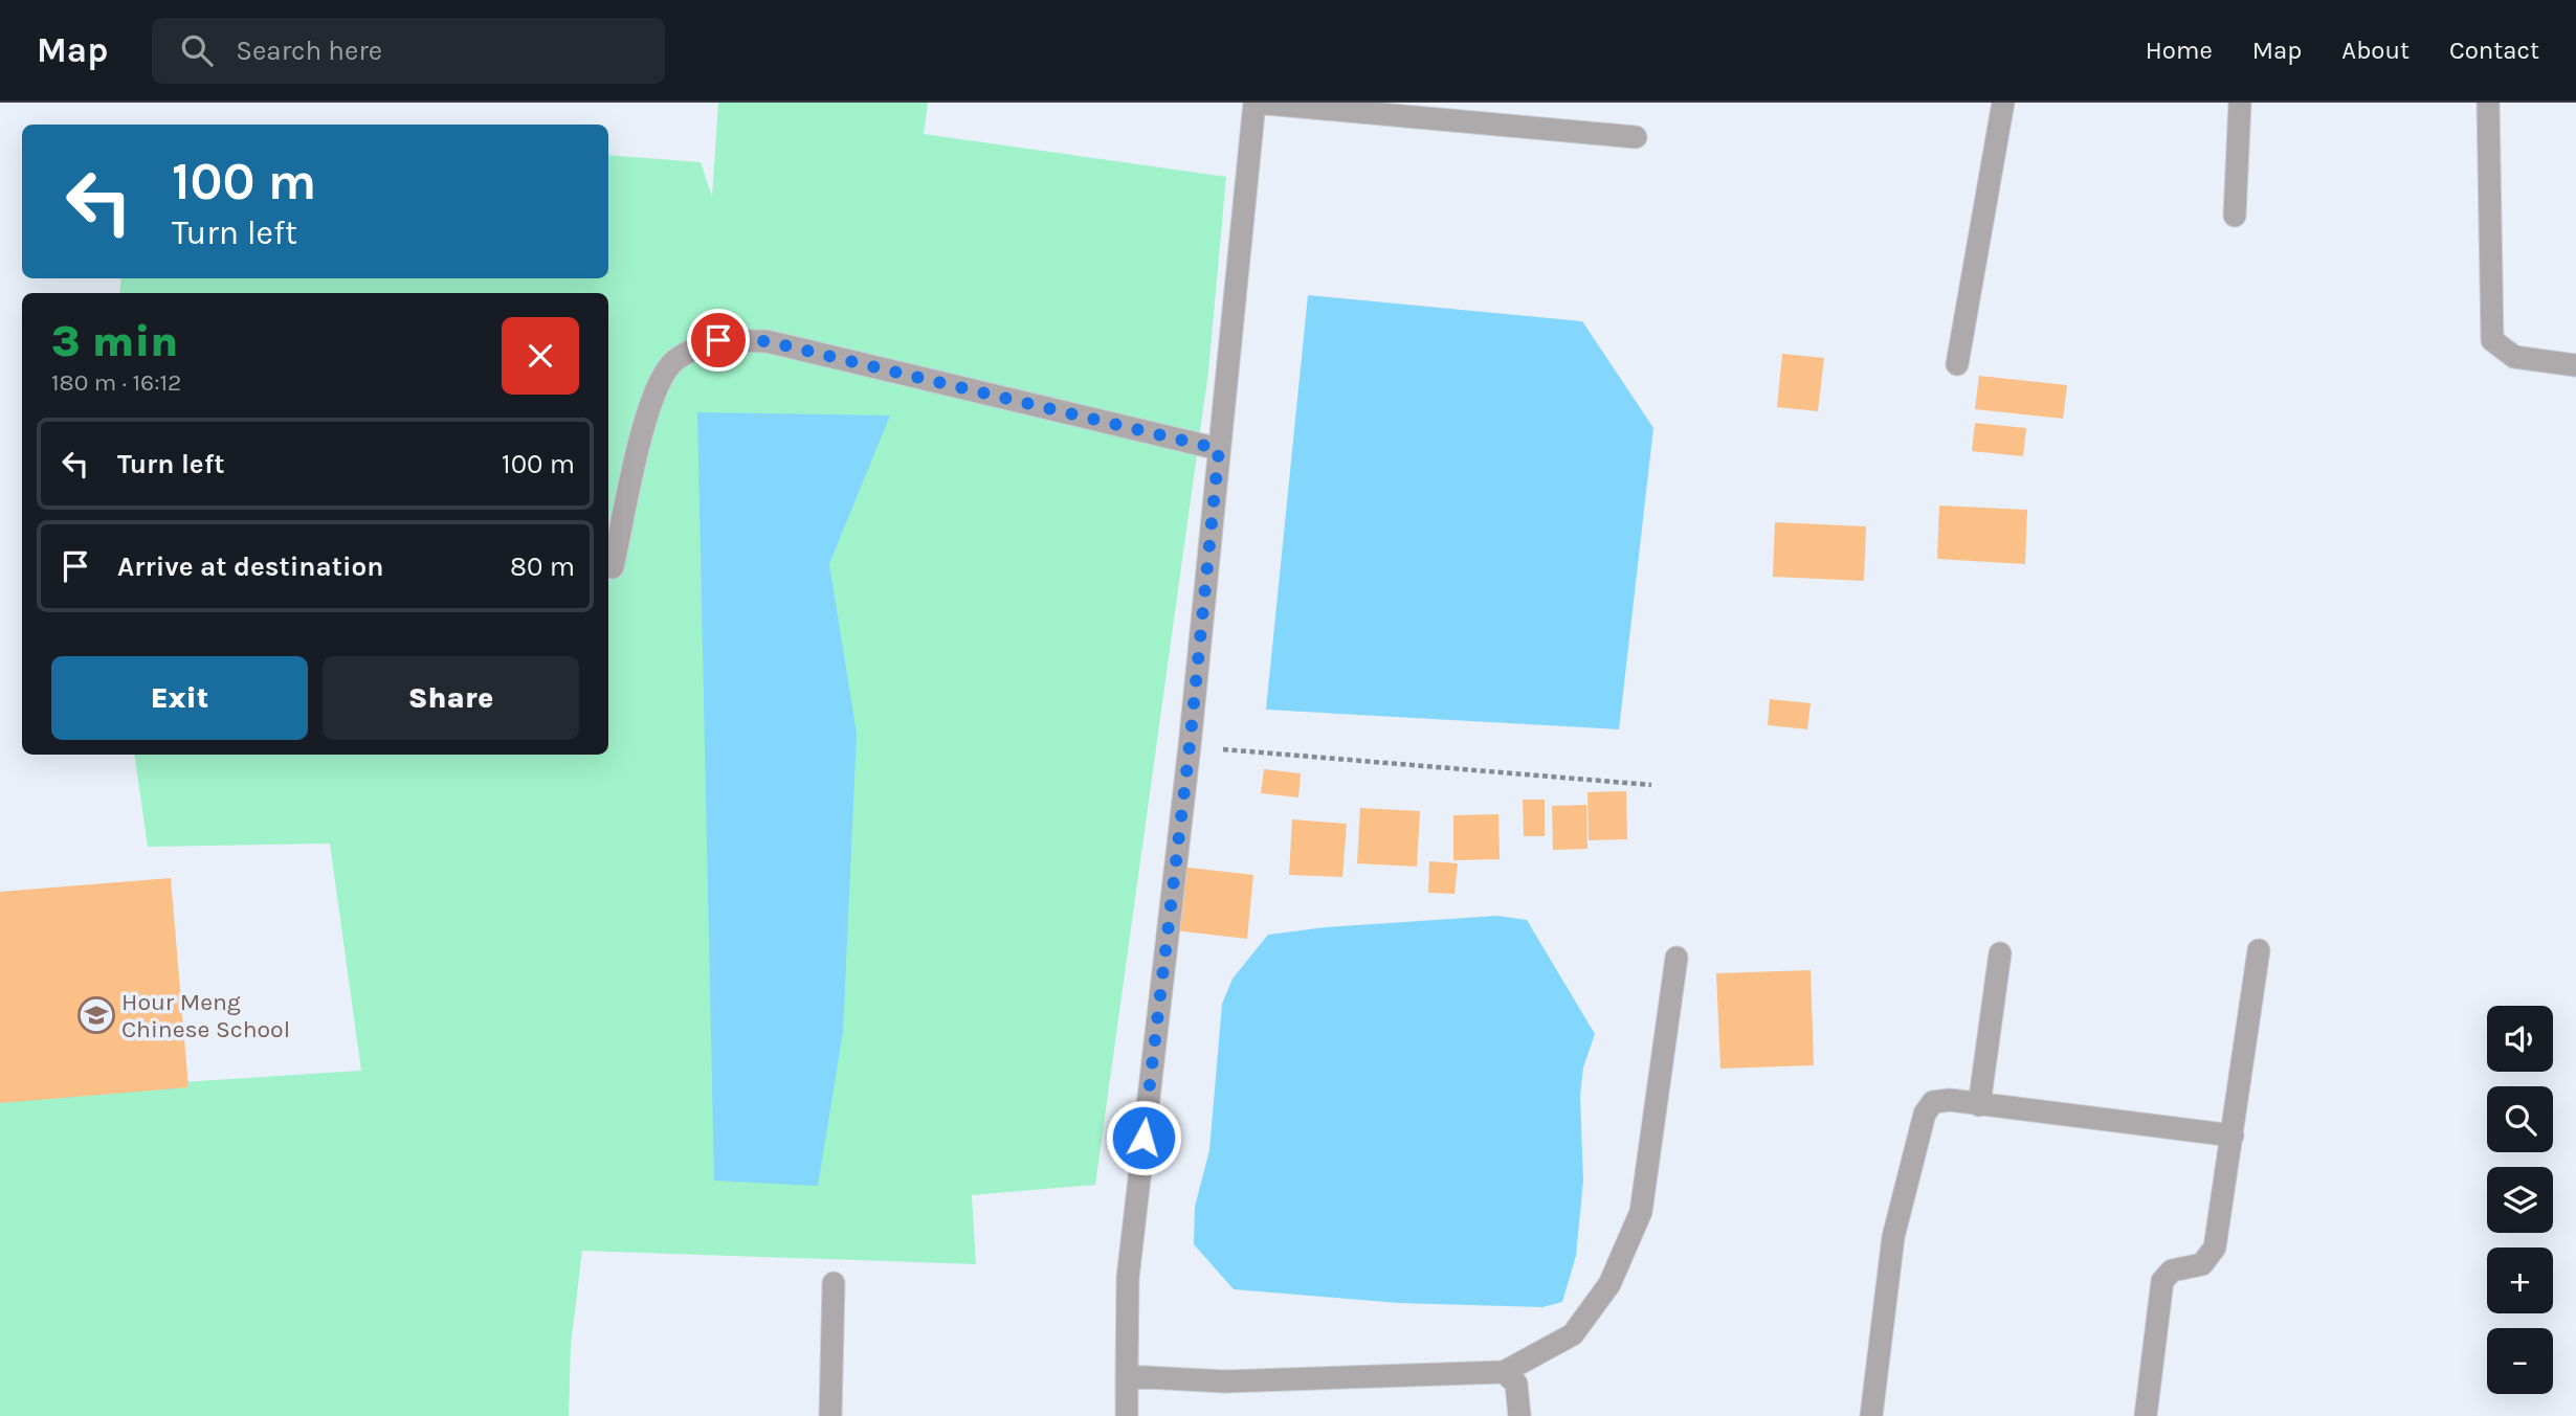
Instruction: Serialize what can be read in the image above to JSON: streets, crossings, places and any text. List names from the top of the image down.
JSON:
{
  "places": {
    "school or university": ["Hour Meng Chinese School"]
  },
  "page": {
    "header": "Map",
    "search": "Search here",
    "nav": [
      "Home",
      "Map",
      "About",
      "Contact"
    ],
    "turn": ["100 m", "Turn left"],
    "heading": ["3 min", "180 m · 16:12"],
    "list": [
      {
        "name": "Turn left",
        "value": "100 m"
      },
      {
        "name": "Arrive at destination",
        "value": "80 m"
      }
    ],
    "buttons": ["Exit", "Share"],
    "map_buttons": ["+", "−"]
  }
}
